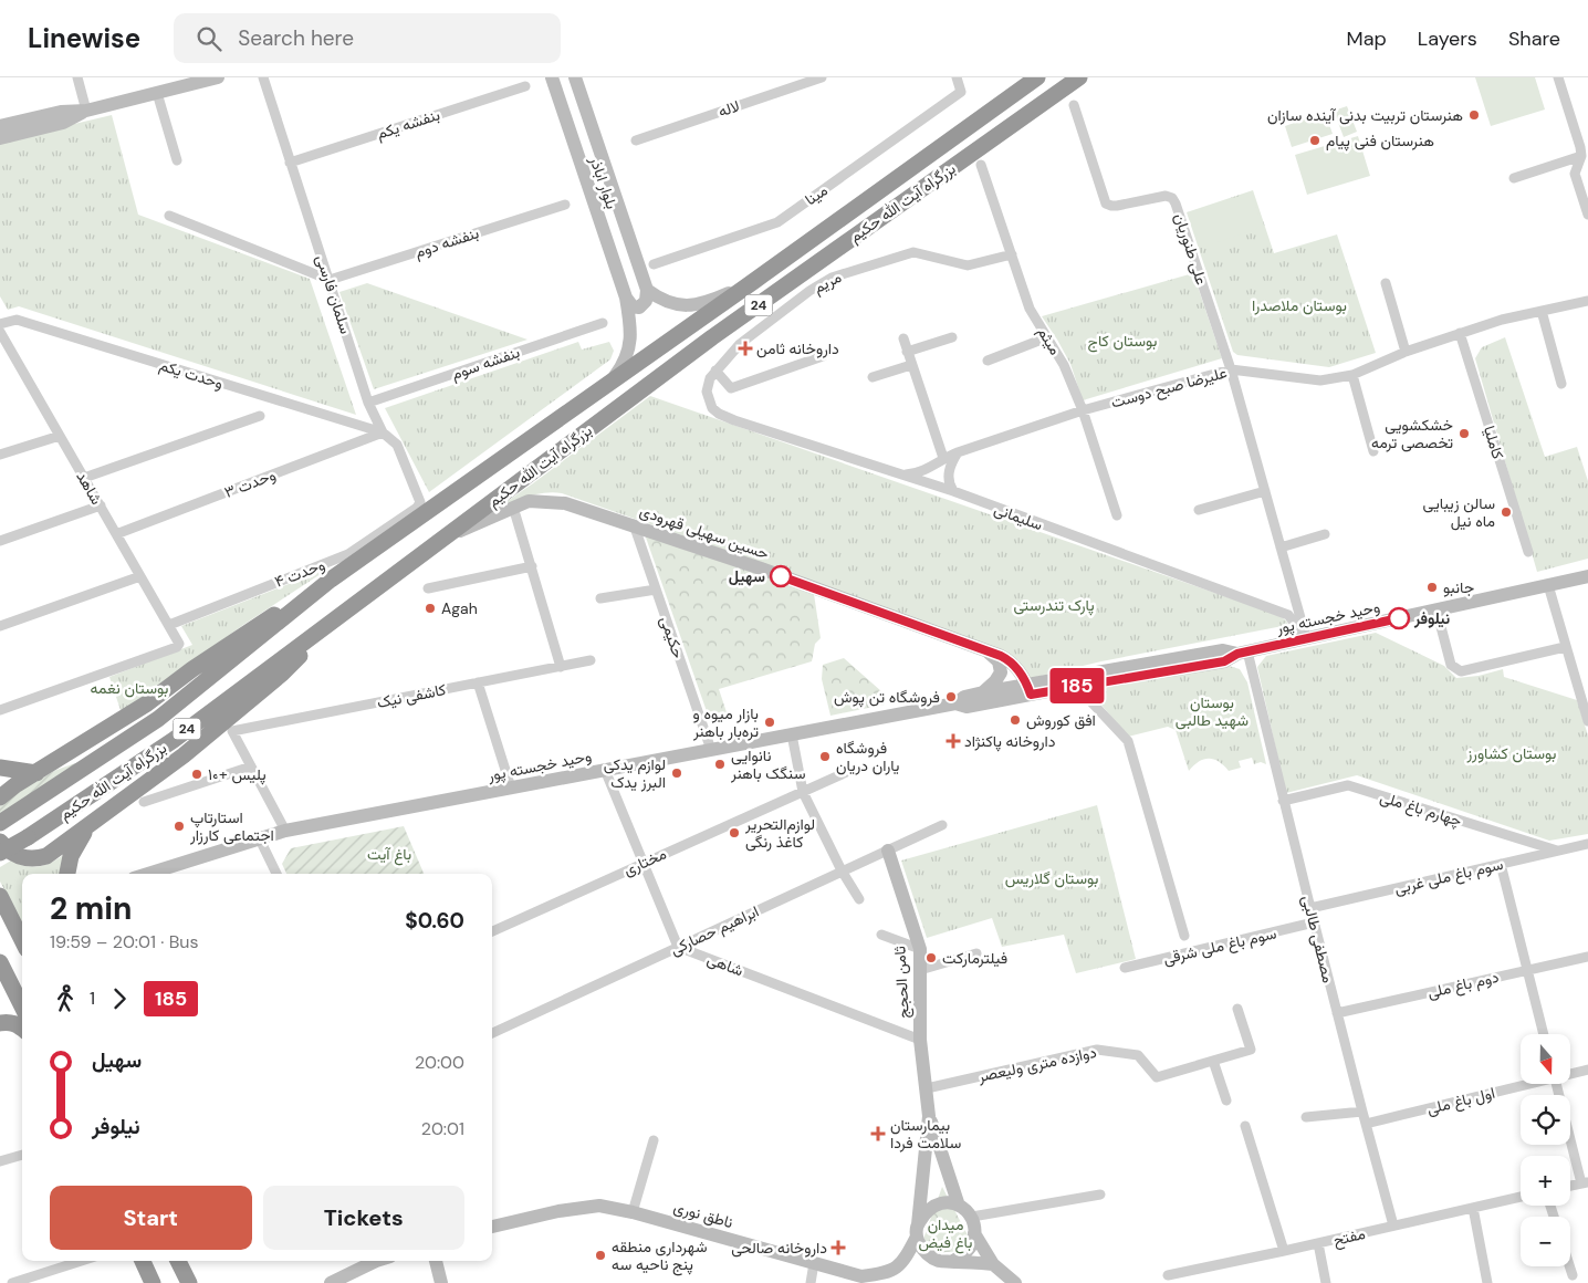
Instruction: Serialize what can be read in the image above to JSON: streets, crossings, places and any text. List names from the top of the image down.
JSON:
{
  "streets": {
    "highway": ["بزرگراه آیت الله حکیم", "24"],
    "main road": [
      "بلوار اباذر",
      "حسین سهیلی قهرودی",
      "وحید خجسته پور",
      "ثامن الحجج",
      "ناطق نوری"
    ],
    "street": [
      "لاله",
      "بنفشه یکم",
      "مینا",
      "بنفشه دوم",
      "علی طنوریان",
      "مریم",
      "سلمان فارسی",
      "میثم",
      "بنفشه سوم",
      "وحدت یکم",
      "علیرضا صبح دوست",
      "کاملیا",
      "وحدت ۳",
      "شاهد",
      "سلیمانی",
      "وحدت ۴",
      "حکیمی",
      "کاشفی نیک",
      "چهارم باغ ملی",
      "مختاری",
      "سوم باغ ملی غربی",
      "ابراهیم حصارکی",
      "مصطفی طالبی",
      "سوم باغ ملی شرقی",
      "شاهی",
      "دوم باغ ملی",
      "دوازده متری ولیعصر",
      "اول باغ ملی",
      "مفتح"
    ]
  },
  "crossings": [
    ["بنفشه یکم", "سلمان فارسی"],
    ["بلوار اباذر", "بزرگراه آیت الله حکیم"],
    ["بزرگراه آیت الله حکیم", "حسین سهیلی قهرودی"],
    ["بنفشه دوم", "سلمان فارسی"],
    ["علی طنوریان", "علیرضا صبح دوست"],
    ["مریم", "میثم"],
    ["مریم", "سلیمانی"],
    ["سلمان فارسی", "بنفشه سوم"],
    ["سلمان فارسی", "وحدت یکم"],
    ["سلمان فارسی", "وحدت ۳"],
    ["سلمان فارسی", "وحدت ۴"],
    ["میثم", "علیرضا صبح دوست"],
    ["وحدت یکم", "وحدت ۳"],
    ["علیرضا صبح دوست", "کاملیا"],
    ["علیرضا صبح دوست", "سلیمانی"],
    ["وحدت ۳", "شاهد"],
    ["شاهد", "وحدت ۴"],
    ["سلیمانی", "وحید خجسته پور"],
    ["حسین سهیلی قهرودی", "وحید خجسته پور"],
    ["حسین سهیلی قهرودی", "حکیمی"],
    ["وحید خجسته پور", "حکیمی"],
    ["وحید خجسته پور", "مصطفی طالبی"],
    ["چهارم باغ ملی", "سوم باغ ملی غربی"],
    ["چهارم باغ ملی", "مصطفی طالبی"],
    ["سوم باغ ملی غربی", "مصطفی طالبی"],
    ["ابراهیم حصارکی", "شاهی"],
    ["ابراهیم حصارکی", "ثامن الحجج"],
    ["مصطفی طالبی", "سوم باغ ملی شرقی"],
    ["مصطفی طالبی", "دوم باغ ملی"],
    ["مصطفی طالبی", "اول باغ ملی"],
    ["مصطفی طالبی", "مفتح"],
    ["شاهی", "ثامن الحجج"],
    ["ثامن الحجج", "دوازده متری ولیعصر"]
  ],
  "parks": [
    "بوستان ملاصدرا",
    "بوستان کاج",
    "پارک تندرستی",
    "بوستان نغمه",
    "بوستان شهید طالبی",
    "بوستان کشاورز",
    "باغ آیت",
    "بوستان گلاریس",
    "میدان باغ فیض"
  ],
  "places": {
    "other": [
      "هنرستان تربیت بدنی آینده سازان",
      "هنرستان فنی پیام",
      "خشکشویی تخصصی ترمه",
      "سالن زیبایی ماه نیل",
      "سهیل",
      "جانبو",
      "Agah",
      "نیلوفر",
      "فروشگاه تن پوش",
      "افق کوروش",
      "بازار میوه و تره‌بار باهنر",
      "فروشگاه یاران دریان",
      "نانوایی سنگک باهنر",
      "لوازم یدکی البرز یدک",
      "پلیس +۱۰",
      "استارتاپ اجتماعی کارزار",
      "لوازم‌التحریر کاغذ رنگی",
      "فیلترمارکت",
      "شهرداری منطقه پنج ناحیه سه"
    ],
    "health": [
      "داروخانه ثامن",
      "داروخانه پاکنژاد",
      "بیمارستان سلامت فردا",
      "داروخانه صالحی"
    ]
  },
  "lines": ["bus line 185"],
  "north": "bottom",
  "page": {
    "header": "Linewise",
    "search": "Search here",
    "nav": ["Map", "Layers", "Share"],
    "on_map": "185",
    "heading": ["2 min", "19:59 – 20:01 · Bus", "$0.60"],
    "legs": ["1", "185"],
    "list": [
      {
        "name": "سهیل",
        "value": "20:00"
      },
      {
        "name": "نیلوفر",
        "value": "20:01"
      }
    ],
    "map_buttons": ["+", "−"],
    "buttons": ["Start", "Tickets"]
  }
}
